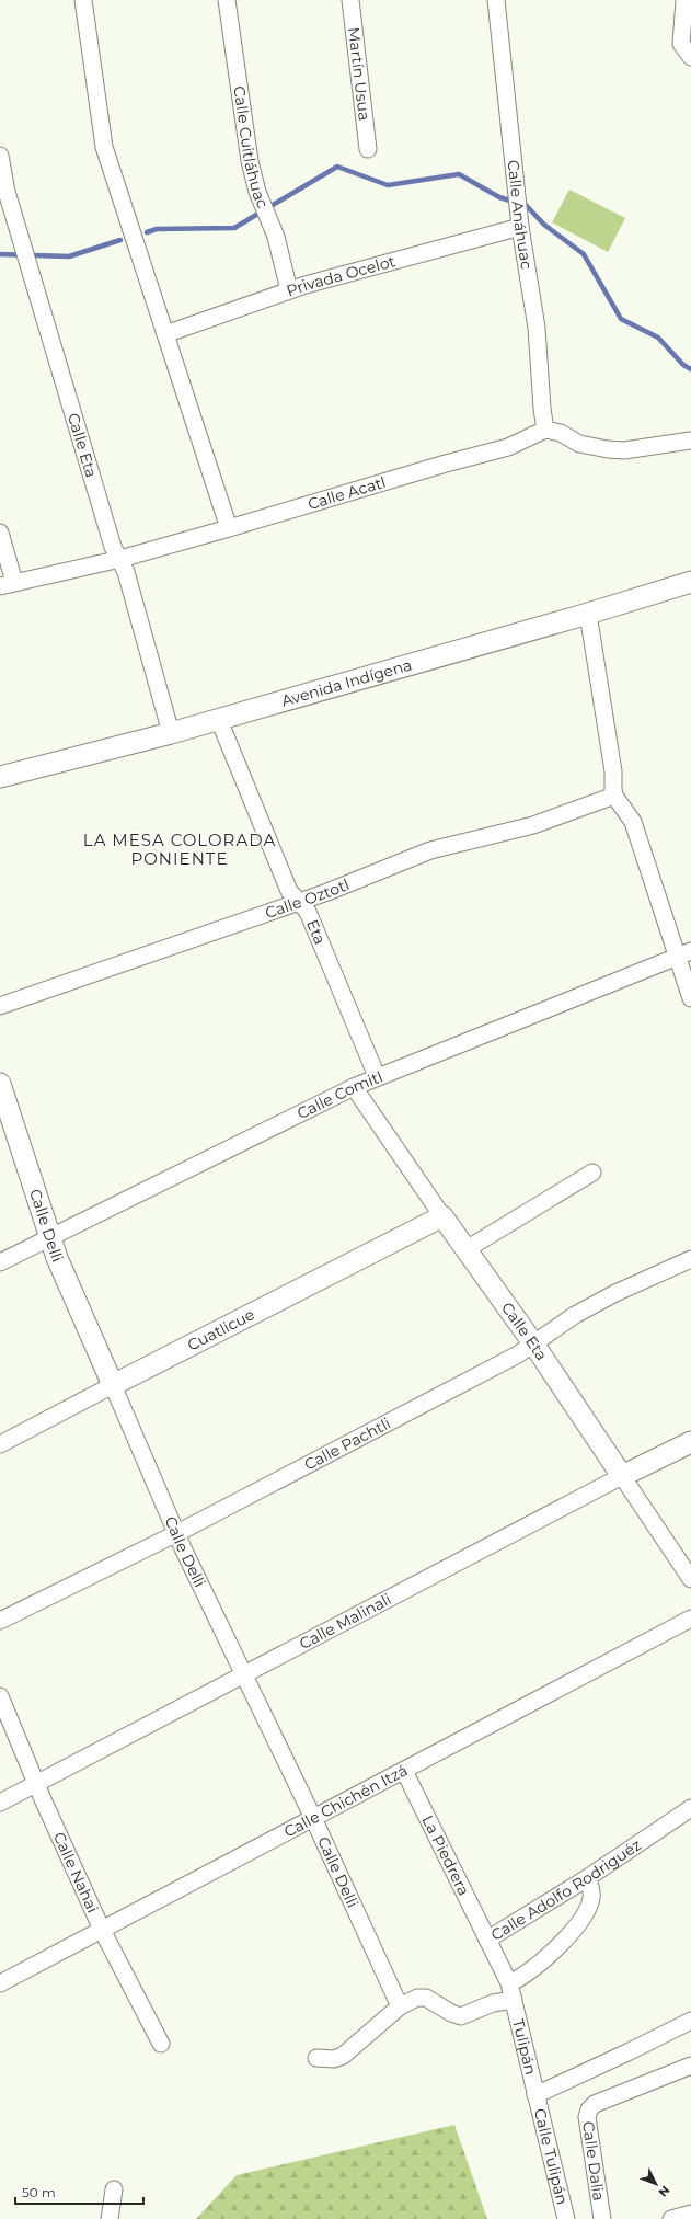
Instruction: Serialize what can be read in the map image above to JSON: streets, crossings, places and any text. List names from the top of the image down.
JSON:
{
  "streets": {
    "street": [
      "Martín Usua",
      "Calle Cuitláhuac",
      "Calle Anáhuac",
      "Privada Ocelot",
      "Calle Eta",
      "Calle Acatl",
      "Avenida Indígena",
      "Calle Oztotl",
      "Eta",
      "Calle Comitl",
      "Calle Delli",
      "Cuatlicue",
      "Calle Pachtli",
      "Calle Malinali",
      "Calle Chichén Itzá",
      "La Piedrera",
      "Calle Nahai",
      "Calle Adolfo Rodriguéz",
      "Tulipán",
      "Calle Tulipán",
      "Calle Dalia"
    ]
  },
  "crossings": [
    ["Calle Cuitláhuac", "Privada Ocelot"],
    ["Calle Anáhuac", "Privada Ocelot"],
    ["Calle Anáhuac", "Calle Acatl"],
    ["Calle Eta", "Calle Acatl"],
    ["Calle Eta", "Avenida Indígena"],
    ["Calle Eta", "Calle Comitl"],
    ["Calle Eta", "Cuatlicue"],
    ["Calle Eta", "Calle Pachtli"],
    ["Calle Eta", "Calle Malinali"],
    ["Avenida Indígena", "Eta"],
    ["Calle Oztotl", "Eta"],
    ["Eta", "Calle Comitl"],
    ["Calle Comitl", "Calle Delli"],
    ["Calle Delli", "Cuatlicue"],
    ["Calle Delli", "Calle Pachtli"],
    ["Calle Delli", "Calle Malinali"],
    ["Calle Delli", "Calle Chichén Itzá"],
    ["Calle Malinali", "Calle Nahai"],
    ["Calle Chichén Itzá", "La Piedrera"],
    ["Calle Chichén Itzá", "Calle Nahai"],
    ["La Piedrera", "Calle Adolfo Rodriguéz"],
    ["Calle Adolfo Rodriguéz", "Tulipán"],
    ["Tulipán", "Calle Tulipán"]
  ],
  "districts": ["LA MESA COLORADA PONIENTE"],
  "scale_bar": "50 m",
  "north": "bottom right"
}
